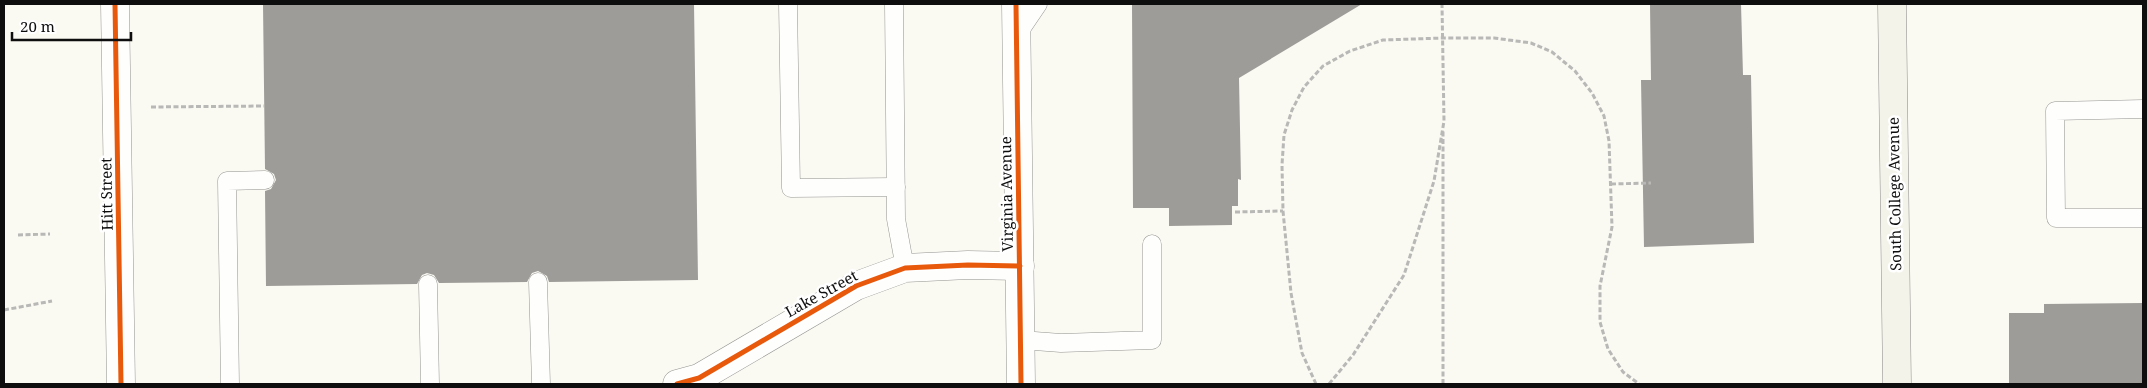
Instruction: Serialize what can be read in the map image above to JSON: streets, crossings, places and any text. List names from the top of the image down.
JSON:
{
  "streets": {
    "main road": ["South College Avenue"],
    "street": ["Hitt Street", "Virginia Avenue", "Lake Street"]
  },
  "crossings": [
    ["Virginia Avenue", "Lake Street"]
  ],
  "scale_bar": "20 m"
}
